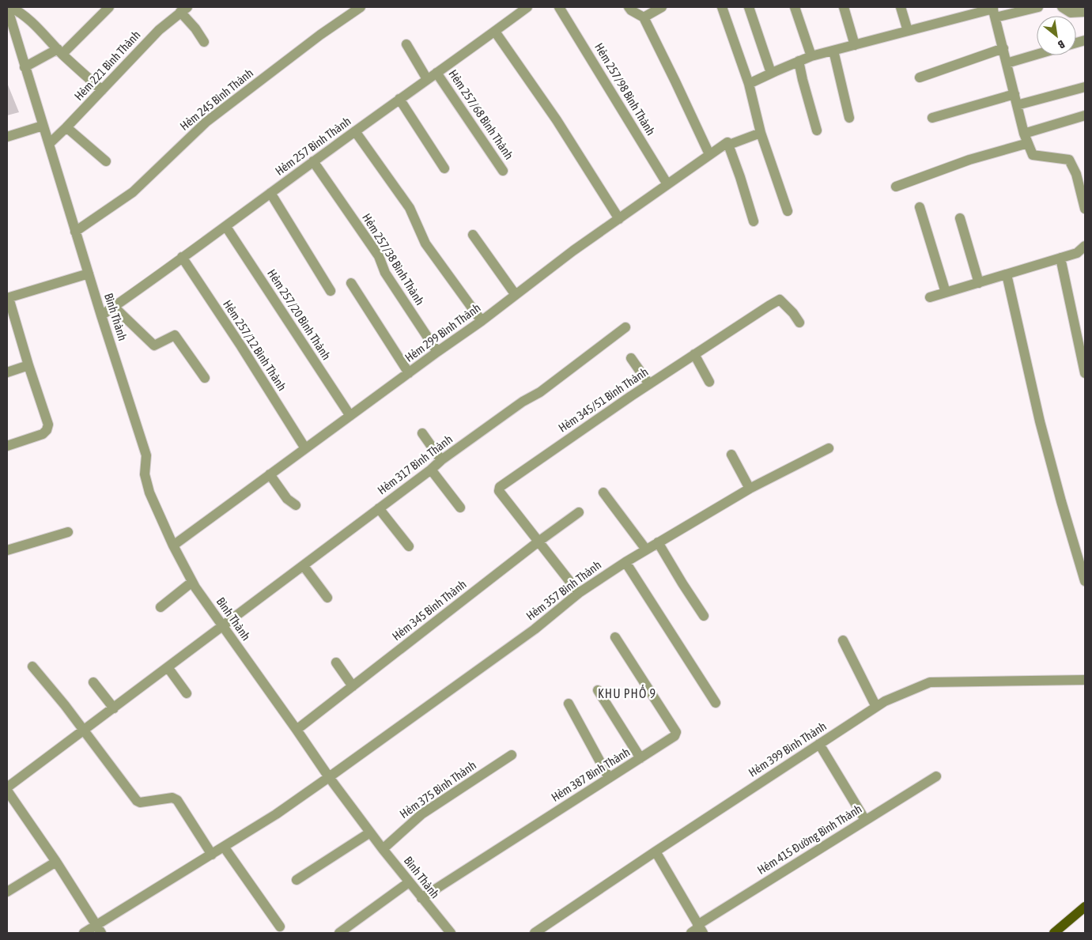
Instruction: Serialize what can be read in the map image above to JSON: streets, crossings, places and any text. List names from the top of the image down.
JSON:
{
  "streets": {
    "street": [
      "Hẻm 221 Bình Thành",
      "Hẻm 257/98 Bình Thành",
      "Hẻm 245 Bình Thành",
      "Hẻm 257/68 Bình Thành",
      "Hẻm 257 Bình Thành",
      "Hẻm 257/38 Bình Thành",
      "Hẻm 257/20 Bình Thành",
      "Bình Thành",
      "Hẻm 299 Bình Thành",
      "Hẻm 257/12 Bình Thành",
      "Hẻm 345/51 Bình Thành",
      "Hẻm 317 Bình Thành",
      "Hẻm 357 Bình Thành",
      "Hẻm 345 Bình Thành",
      "Hẻm 399 Bình Thành",
      "Hẻm 387 Bình Thành",
      "Hẻm 375 Bình Thành",
      "Hẻm 415 Đường Bình Thành"
    ]
  },
  "crossings": [
    ["Hẻm 221 Bình Thành", "Bình Thành"],
    ["Hẻm 257/98 Bình Thành", "Hẻm 299 Bình Thành"],
    ["Hẻm 245 Bình Thành", "Bình Thành"],
    ["Hẻm 257/68 Bình Thành", "Hẻm 257 Bình Thành"],
    ["Hẻm 257 Bình Thành", "Hẻm 257/38 Bình Thành"],
    ["Hẻm 257 Bình Thành", "Hẻm 257/20 Bình Thành"],
    ["Hẻm 257 Bình Thành", "Bình Thành"],
    ["Hẻm 257 Bình Thành", "Hẻm 257/12 Bình Thành"],
    ["Hẻm 257/38 Bình Thành", "Hẻm 299 Bình Thành"],
    ["Hẻm 257/20 Bình Thành", "Hẻm 299 Bình Thành"],
    ["Bình Thành", "Hẻm 299 Bình Thành"],
    ["Bình Thành", "Hẻm 317 Bình Thành"],
    ["Bình Thành", "Hẻm 357 Bình Thành"],
    ["Bình Thành", "Hẻm 345 Bình Thành"],
    ["Bình Thành", "Hẻm 387 Bình Thành"],
    ["Bình Thành", "Hẻm 375 Bình Thành"],
    ["Hẻm 299 Bình Thành", "Hẻm 257/12 Bình Thành"],
    ["Hẻm 345/51 Bình Thành", "Hẻm 345 Bình Thành"]
  ],
  "districts": ["KHU PHỐ 9"],
  "north": "bottom right"
}
